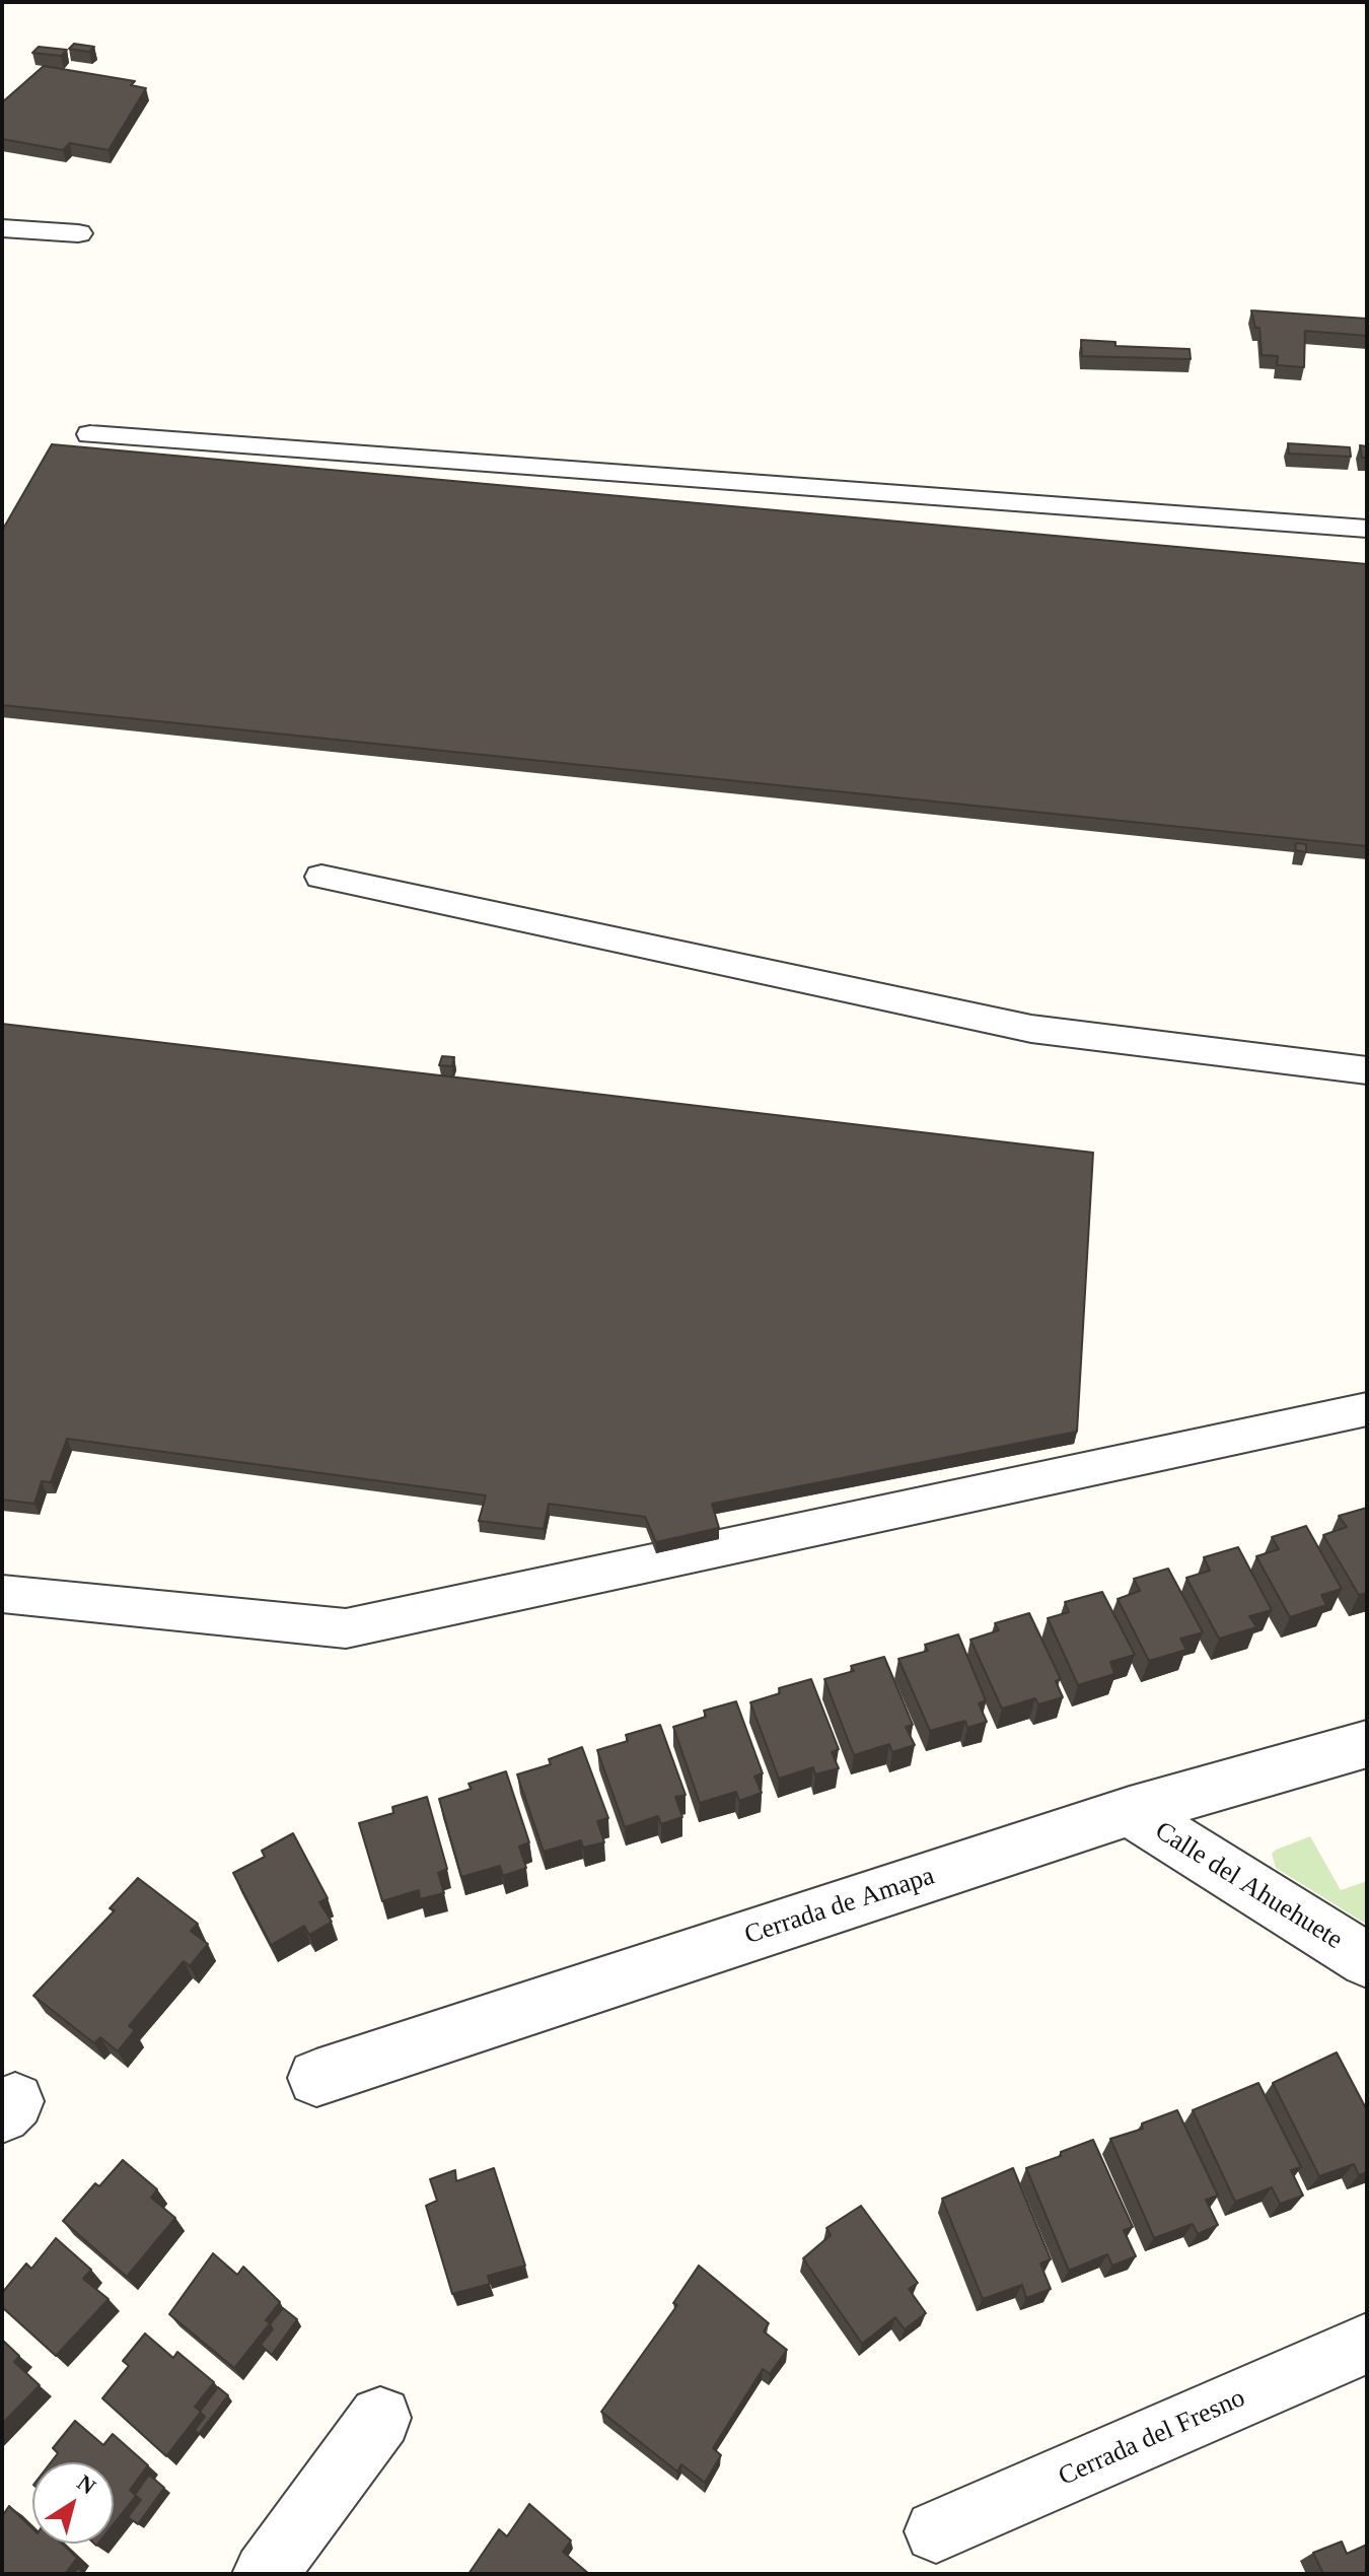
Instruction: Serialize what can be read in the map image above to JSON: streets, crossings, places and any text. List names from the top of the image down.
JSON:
{
  "streets": {
    "street": ["Calle del Ahuehuete", "Cerrada de Amapa", "Cerrada del Fresno"]
  },
  "crossings": [
    ["Calle del Ahuehuete", "Cerrada de Amapa"]
  ],
  "north": "top right"
}
